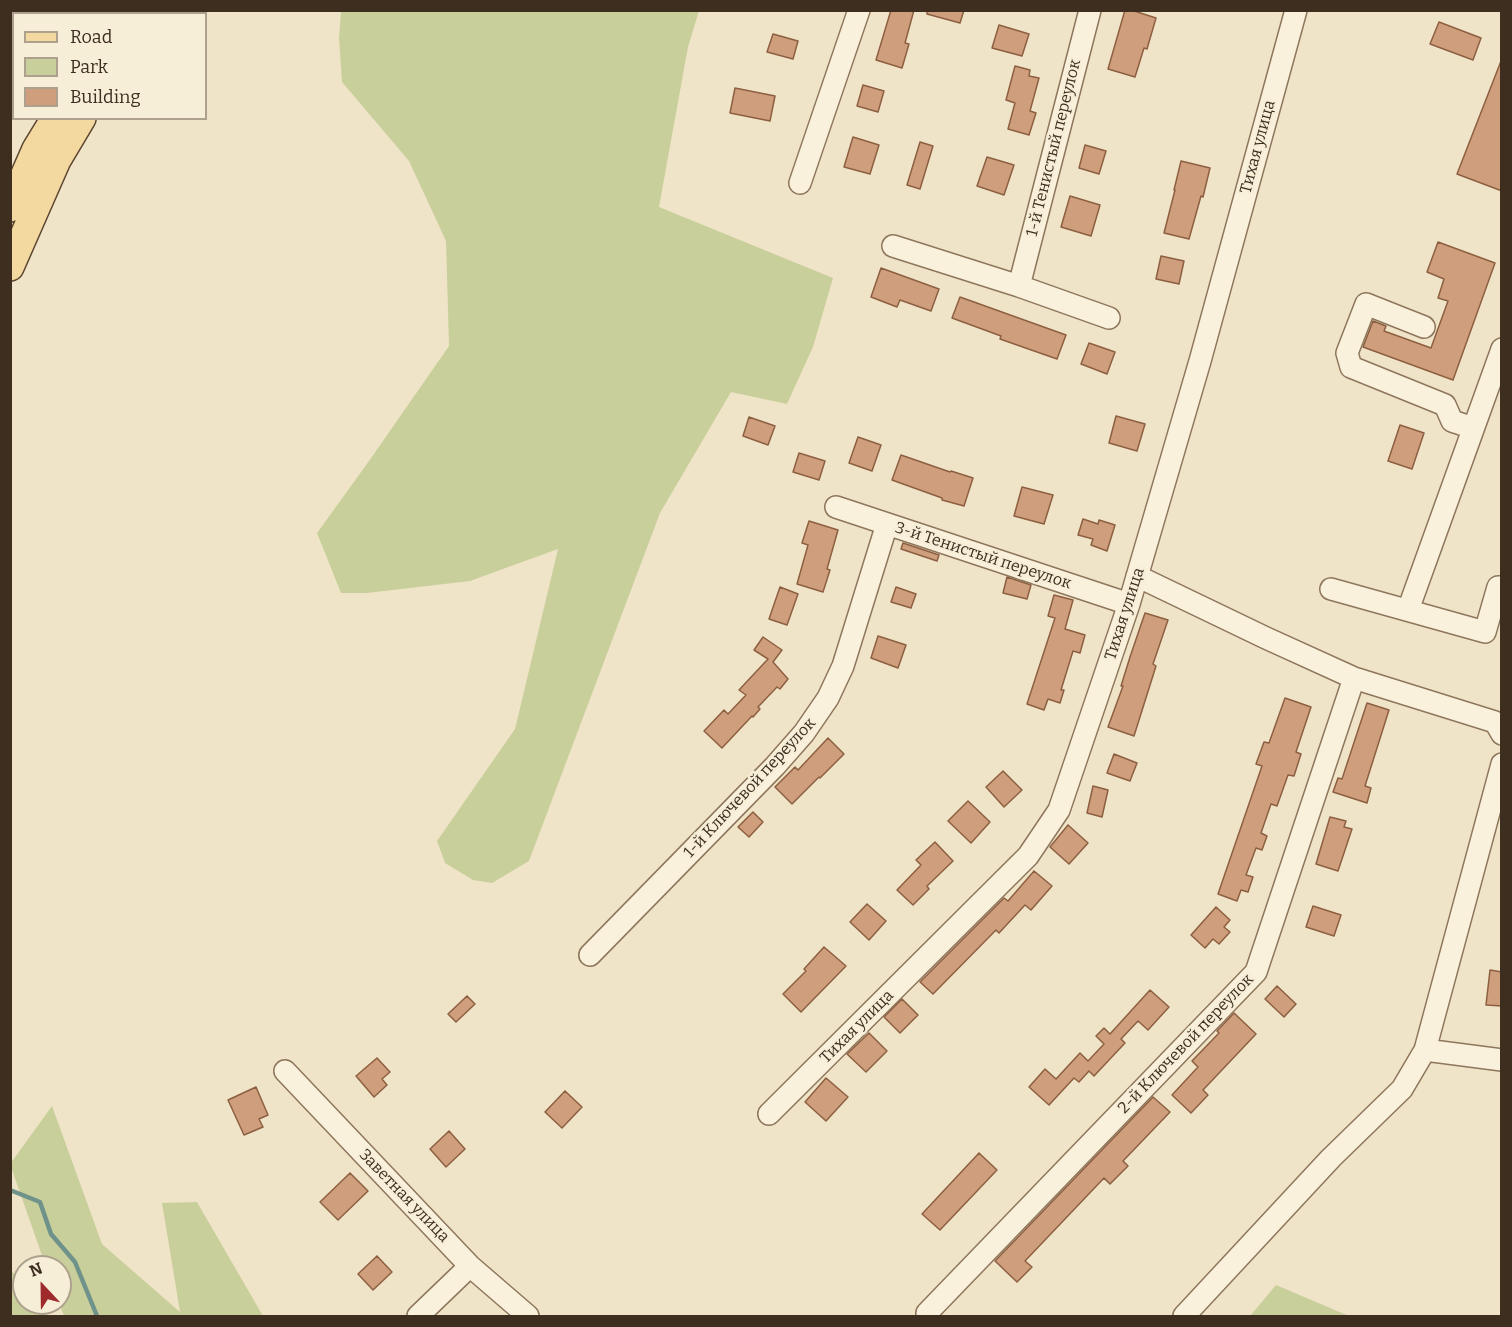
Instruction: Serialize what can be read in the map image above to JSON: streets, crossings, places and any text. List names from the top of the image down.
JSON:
{
  "streets": {
    "street": [
      "Тихая улица",
      "1-й Тенистый переулок",
      "3-й Тенистый переулок",
      "1-й Ключевой переулок",
      "2-й Ключевой переулок",
      "Заветная улица"
    ]
  },
  "crossings": [
    ["Тихая улица", "3-й Тенистый переулок"],
    ["3-й Тенистый переулок", "1-й Ключевой переулок"]
  ],
  "legend": ["Road", "Park", "Building"],
  "north": "top"
}
